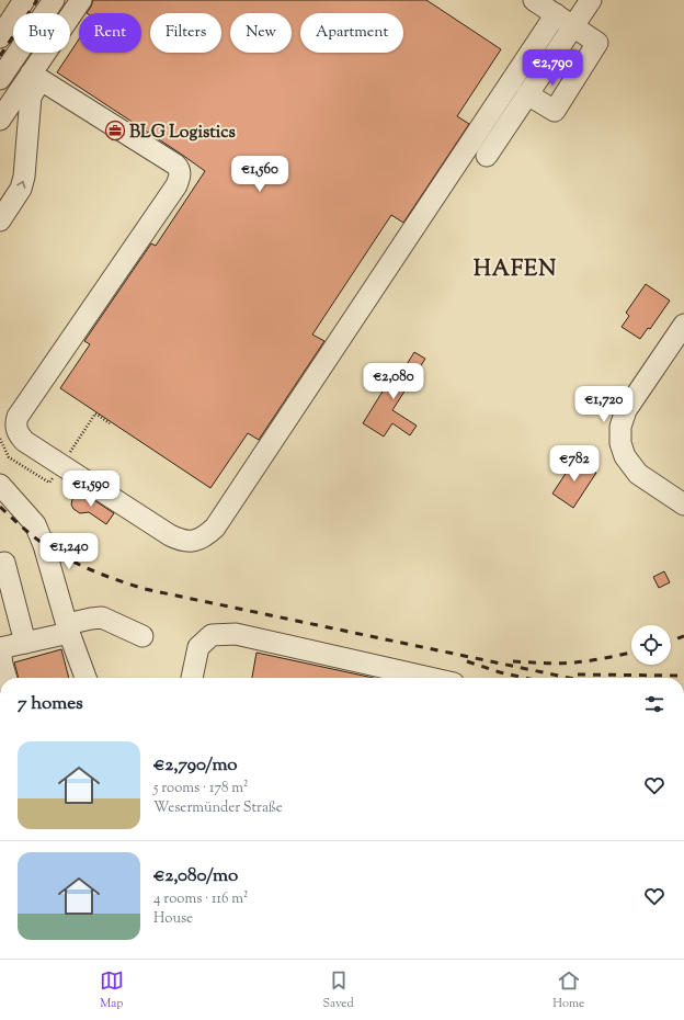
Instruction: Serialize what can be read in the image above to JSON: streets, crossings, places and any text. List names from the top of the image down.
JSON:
{
  "districts": ["HAFEN"],
  "places": {
    "office": ["BLG Logistics"]
  },
  "page": {
    "chip": [
      "Buy",
      "Rent",
      "Filters",
      "New",
      "Apartment"
    ],
    "price": [
      "€2,790",
      "€1,560",
      "€2,080",
      "€1,720",
      "€782",
      "€1,590",
      "€1,240"
    ],
    "heading": "7 homes",
    "list": [
      {
        "name": "€2,790/mo",
        "note": "5 rooms · 178 m² · Wesermünder Straße"
      },
      {
        "name": "€2,080/mo",
        "note": "4 rooms · 116 m² · House"
      }
    ],
    "tabs": ["Map", "Saved", "Home"]
  }
}
